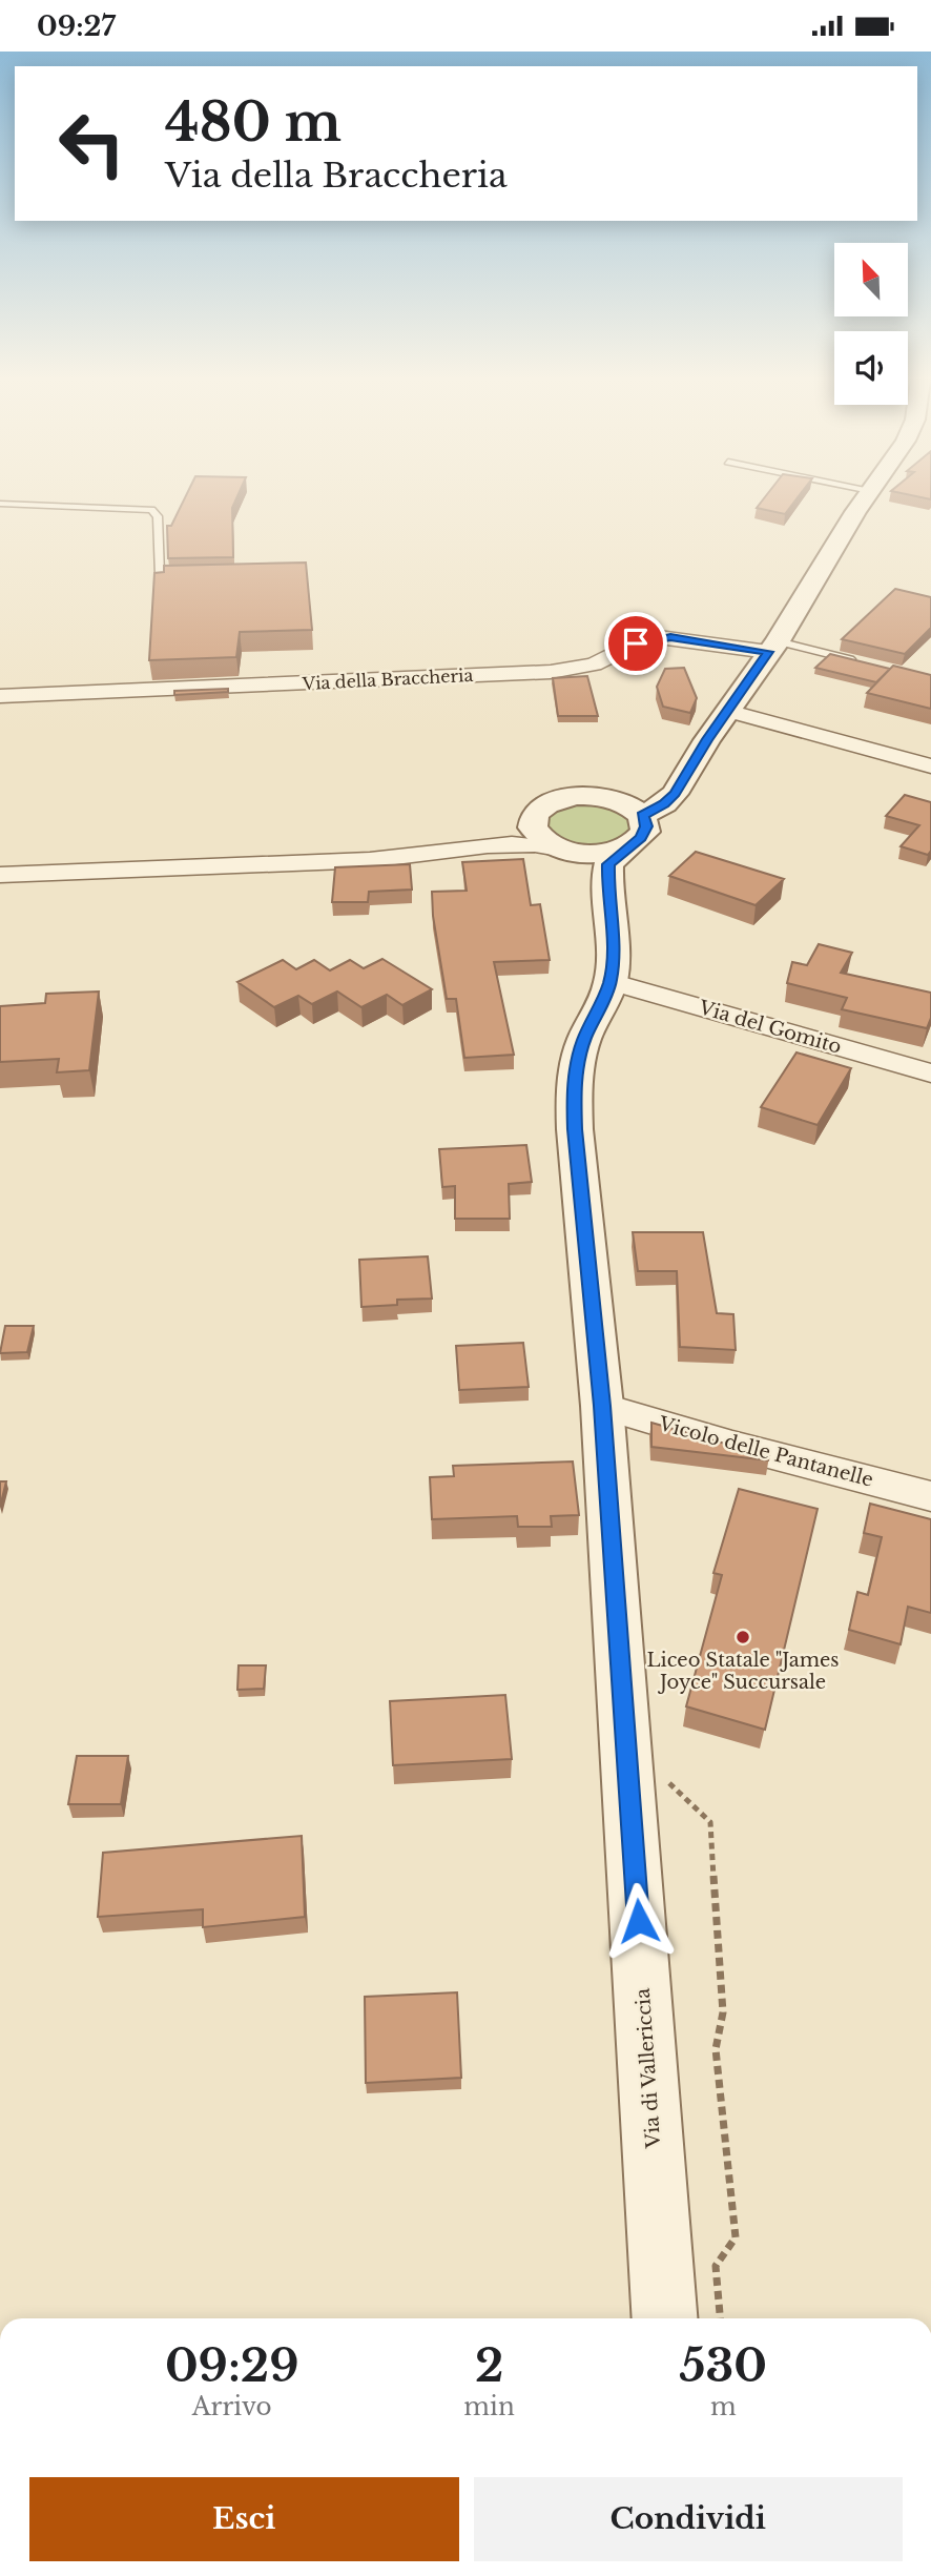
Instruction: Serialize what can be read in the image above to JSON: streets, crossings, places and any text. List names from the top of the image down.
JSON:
{
  "streets": {
    "street": [
      "Via della Braccheria",
      "Via del Gomito",
      "Vicolo delle Pantanelle",
      "Via di Vallericcia"
    ]
  },
  "crossings": [
    ["Via del Gomito", "Via di Vallericcia"],
    ["Vicolo delle Pantanelle", "Via di Vallericcia"]
  ],
  "places": ["Liceo Statale \"James Joyce\" Succursale"],
  "north": "top left",
  "page": {
    "status": "09:27",
    "turn": ["480 m", "Via della Braccheria"],
    "eta": [
      "09:29",
      "Arrivo",
      "2",
      "min",
      "530",
      "m"
    ],
    "buttons": ["Esci", "Condividi"]
  }
}
